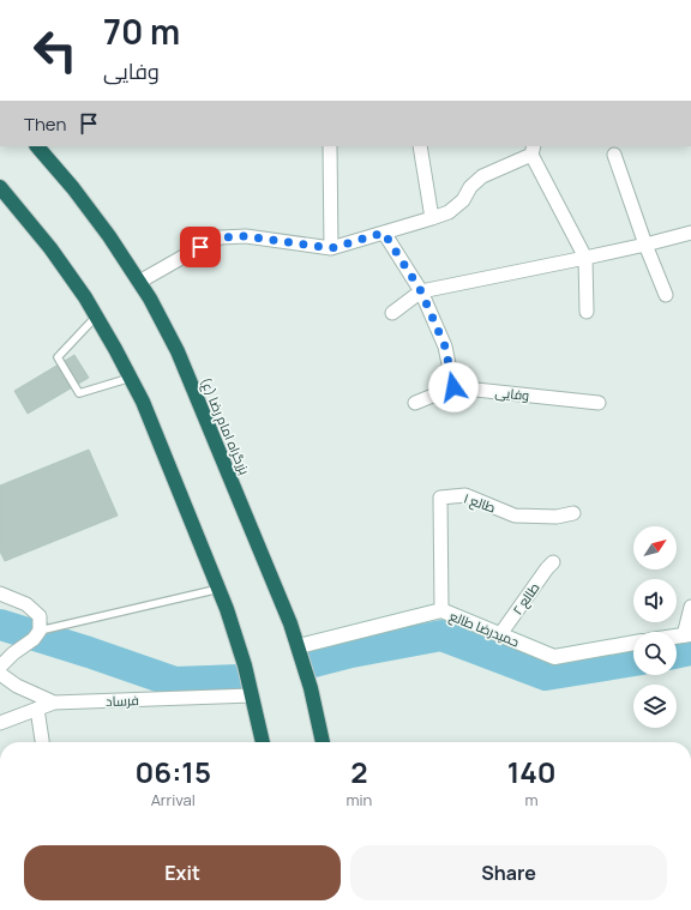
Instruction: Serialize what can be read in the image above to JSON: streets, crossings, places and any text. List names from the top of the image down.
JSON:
{
  "streets": {
    "highway": ["بزرگراه امام رضا (ع)"],
    "main road": ["حمیدرضا طالع"],
    "street": [
      "وفایی",
      "طالع ۱",
      "طالع ۲",
      "فرساد"
    ]
  },
  "crossings": [
    ["بزرگراه امام رضا (ع)", "حمیدرضا طالع"],
    ["طالع ۱", "حمیدرضا طالع"],
    ["طالع ۲", "حمیدرضا طالع"]
  ],
  "north": "top right",
  "page": {
    "turn": ["70 m", "وفایی"],
    "then": "Then",
    "eta": [
      "06:15",
      "Arrival",
      "2",
      "min",
      "140",
      "m"
    ],
    "buttons": ["Exit", "Share"]
  }
}
